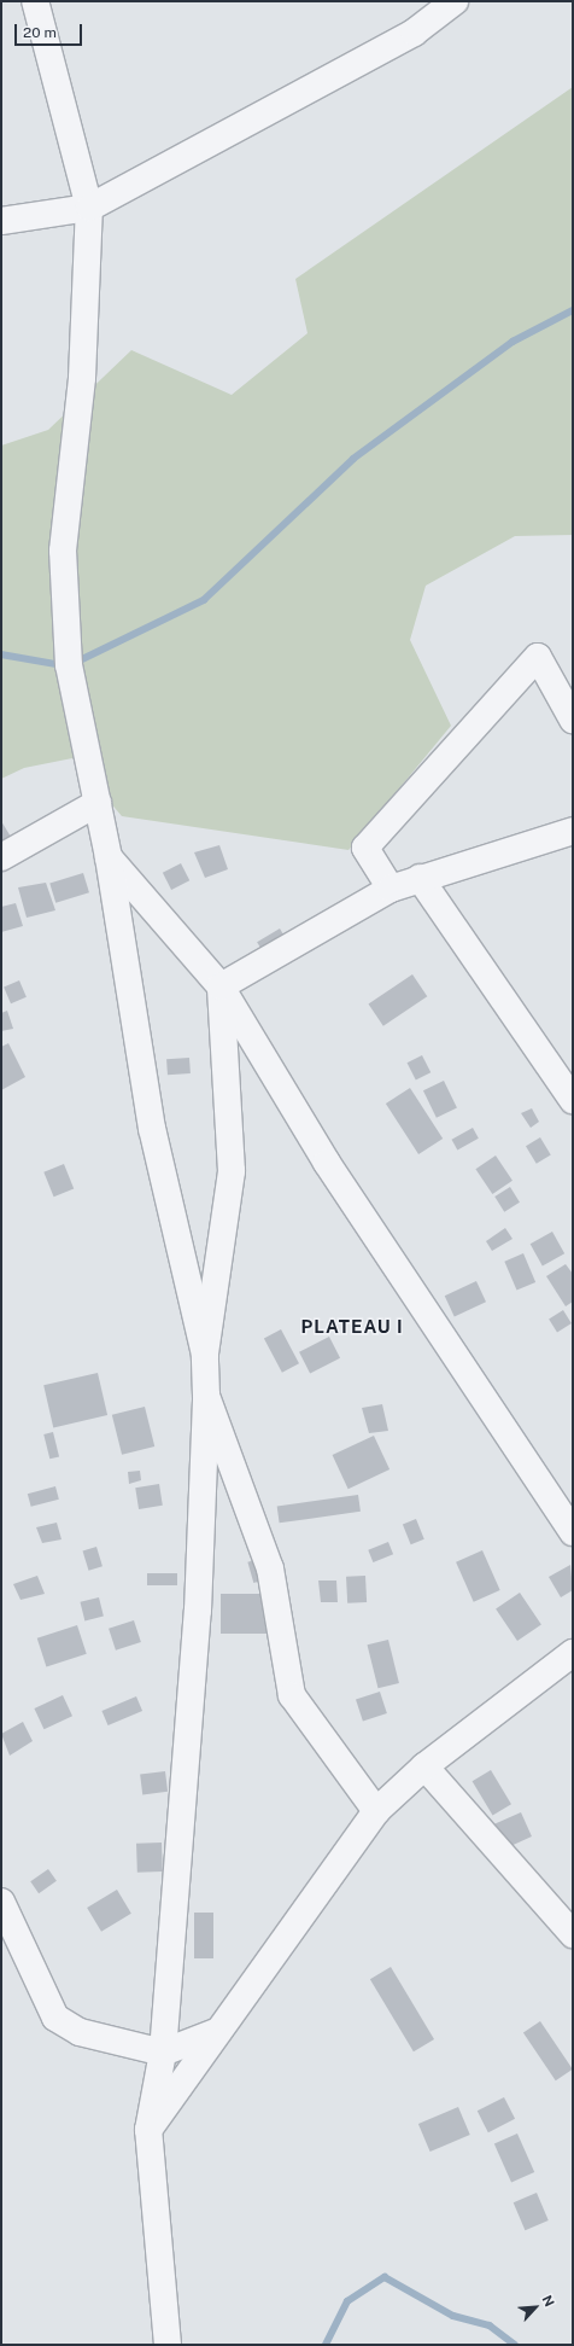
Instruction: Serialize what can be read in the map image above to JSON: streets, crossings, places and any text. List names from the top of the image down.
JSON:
{
  "districts": ["PLATEAU I"],
  "scale_bar": "20 m",
  "north": "top right"
}
